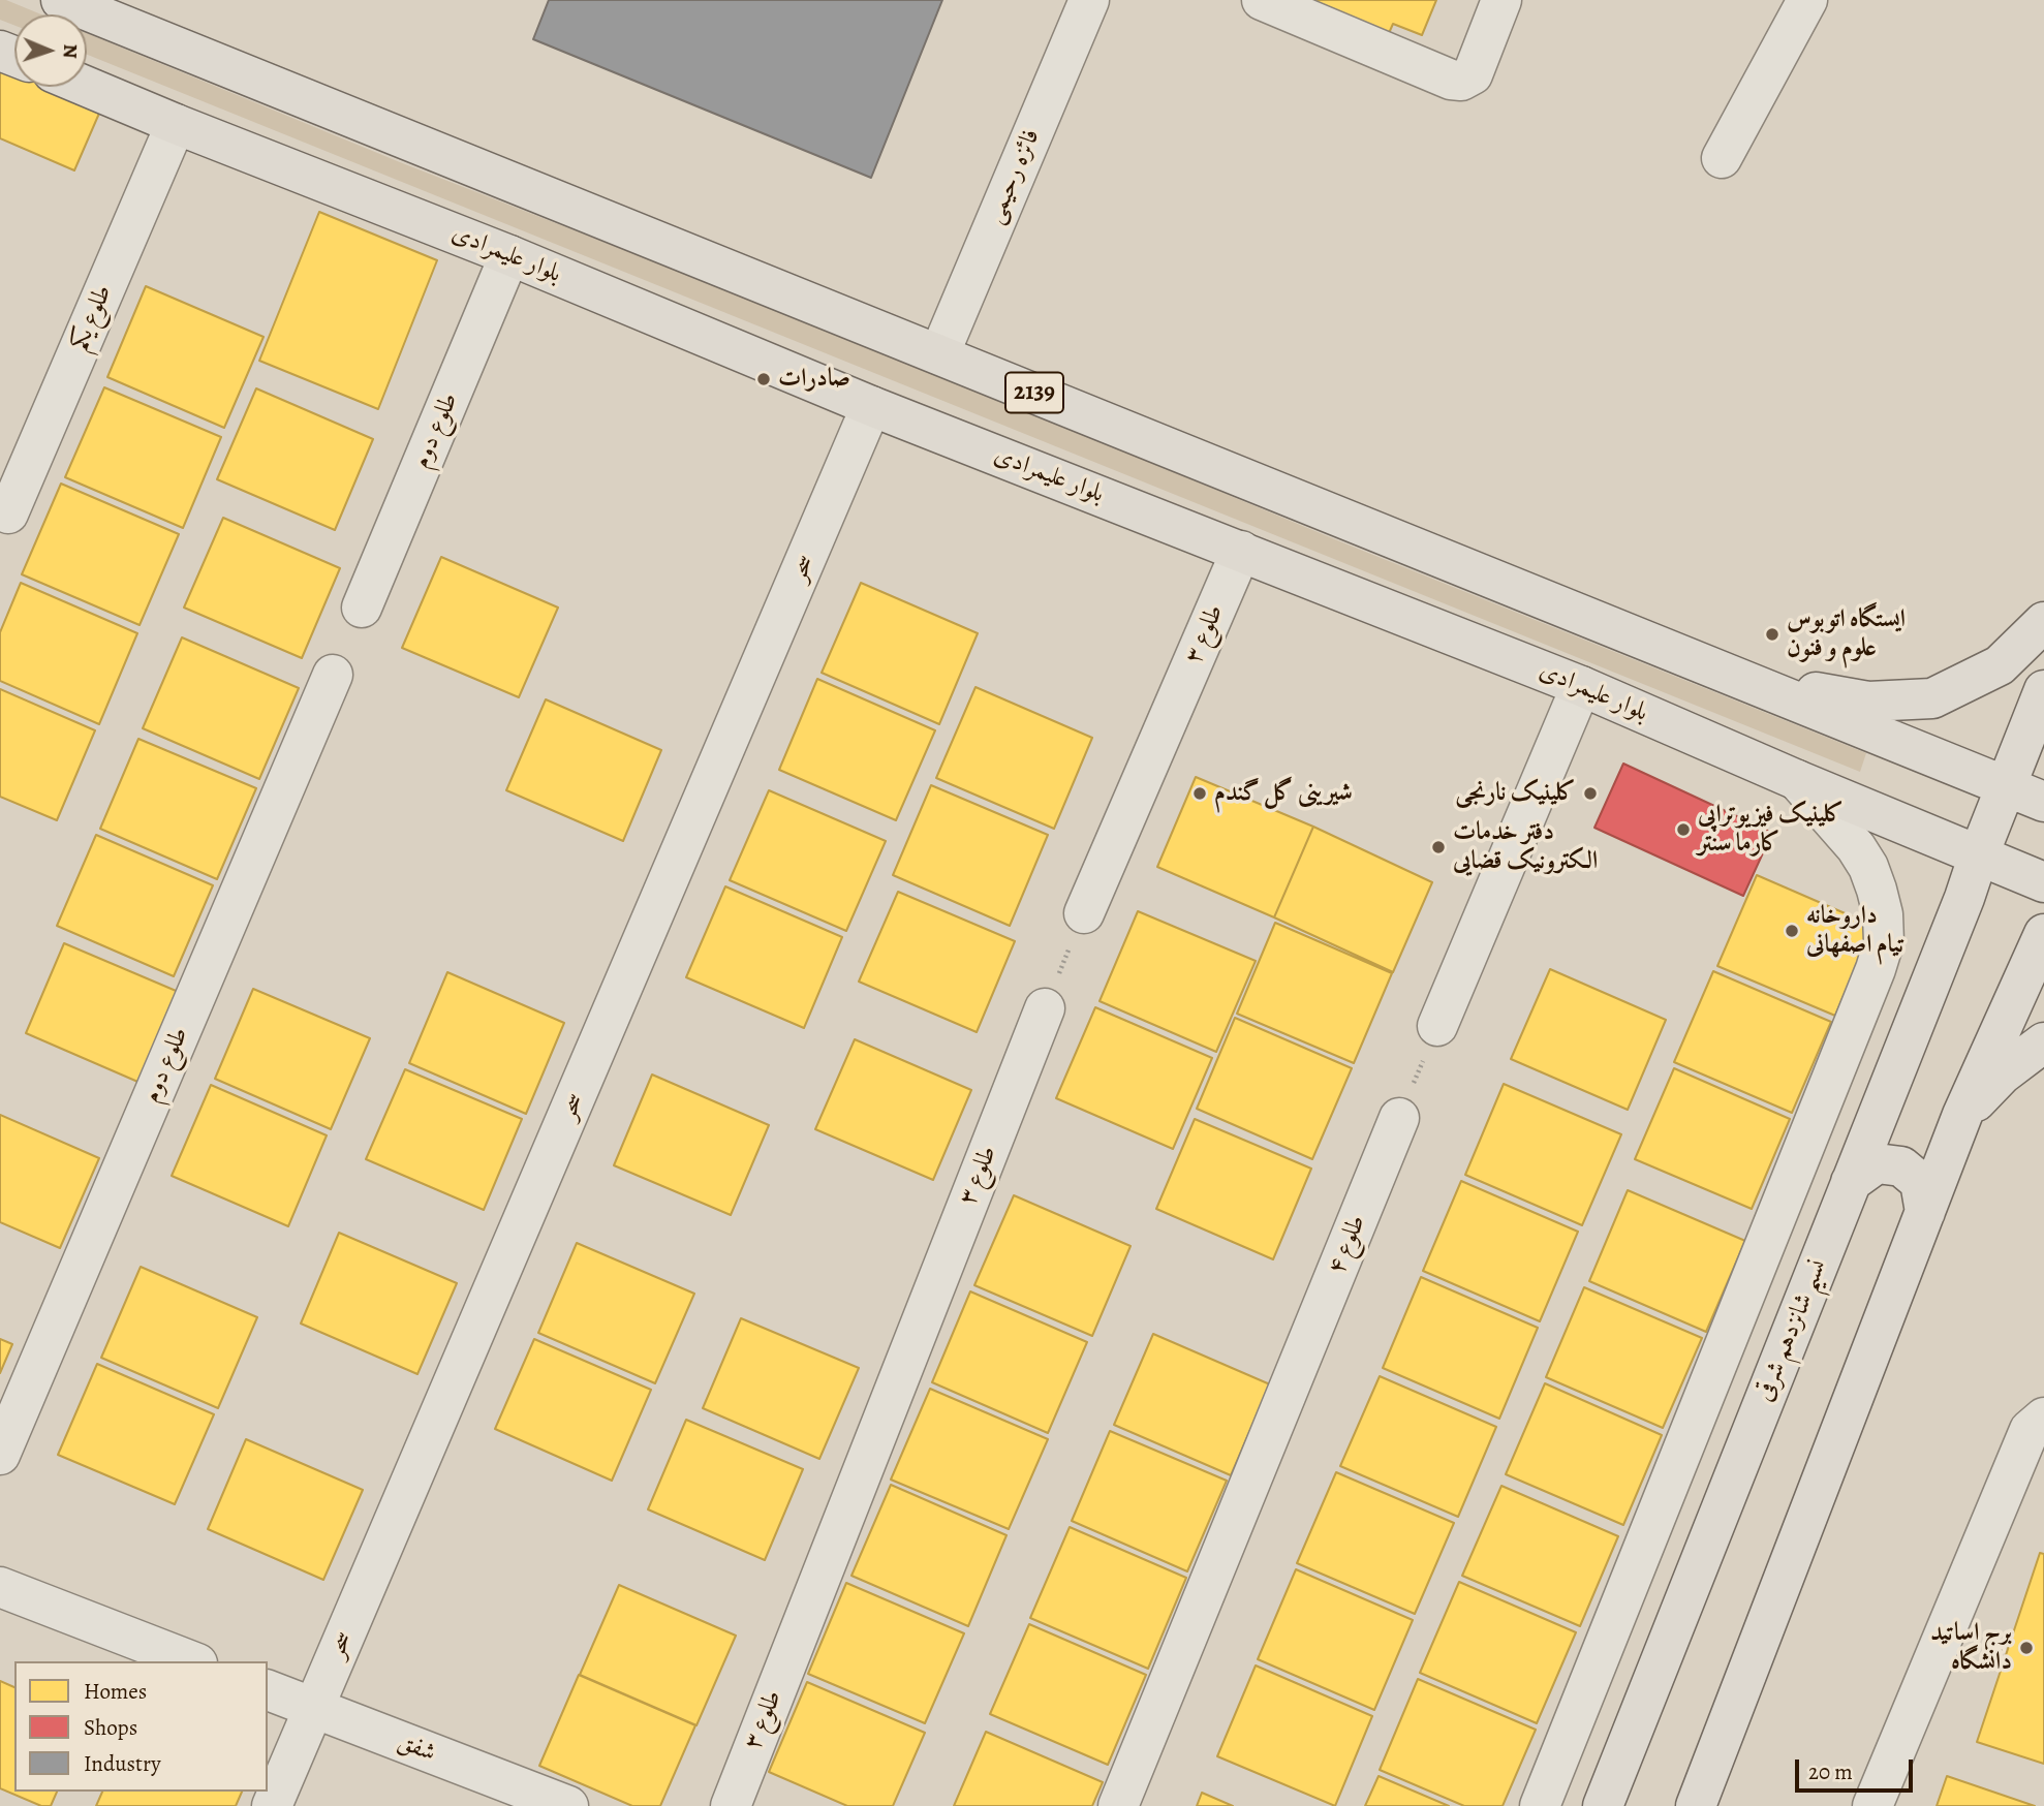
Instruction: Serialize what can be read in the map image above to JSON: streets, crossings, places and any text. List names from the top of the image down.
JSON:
{
  "streets": {
    "main road": ["بلوار علیمرادی", "2139", "نسیم شانزدهم شرقی"],
    "street": [
      "فائزه رحیمی",
      "طلوع یکم",
      "طلوع دوم",
      "سحر",
      "طلوع ۳",
      "طلوع ۴",
      "شفق"
    ]
  },
  "crossings": [
    ["فائزه رحیمی", "2139"],
    ["بلوار علیمرادی", "طلوع یکم"],
    ["بلوار علیمرادی", "طلوع دوم"],
    ["بلوار علیمرادی", "سحر"],
    ["بلوار علیمرادی", "طلوع ۳"],
    ["بلوار علیمرادی", "نسیم شانزدهم شرقی"],
    ["2139", "نسیم شانزدهم شرقی"],
    ["سحر", "شفق"]
  ],
  "places": [
    "صادرات",
    "ایستگاه اتوبوس علوم و فنون",
    "شیرینی گل گندم",
    "کلینیک نارنجی",
    "کلینیک فیزیوتراپی کارما سنتر",
    "دفتر خدمات الکترونیک قضایی",
    "داروخانه تیام اصفهانی",
    "برج اساتید دانشگاه"
  ],
  "legend": ["Homes", "Shops", "Industry"],
  "scale_bar": "20 m",
  "north": "right"
}
